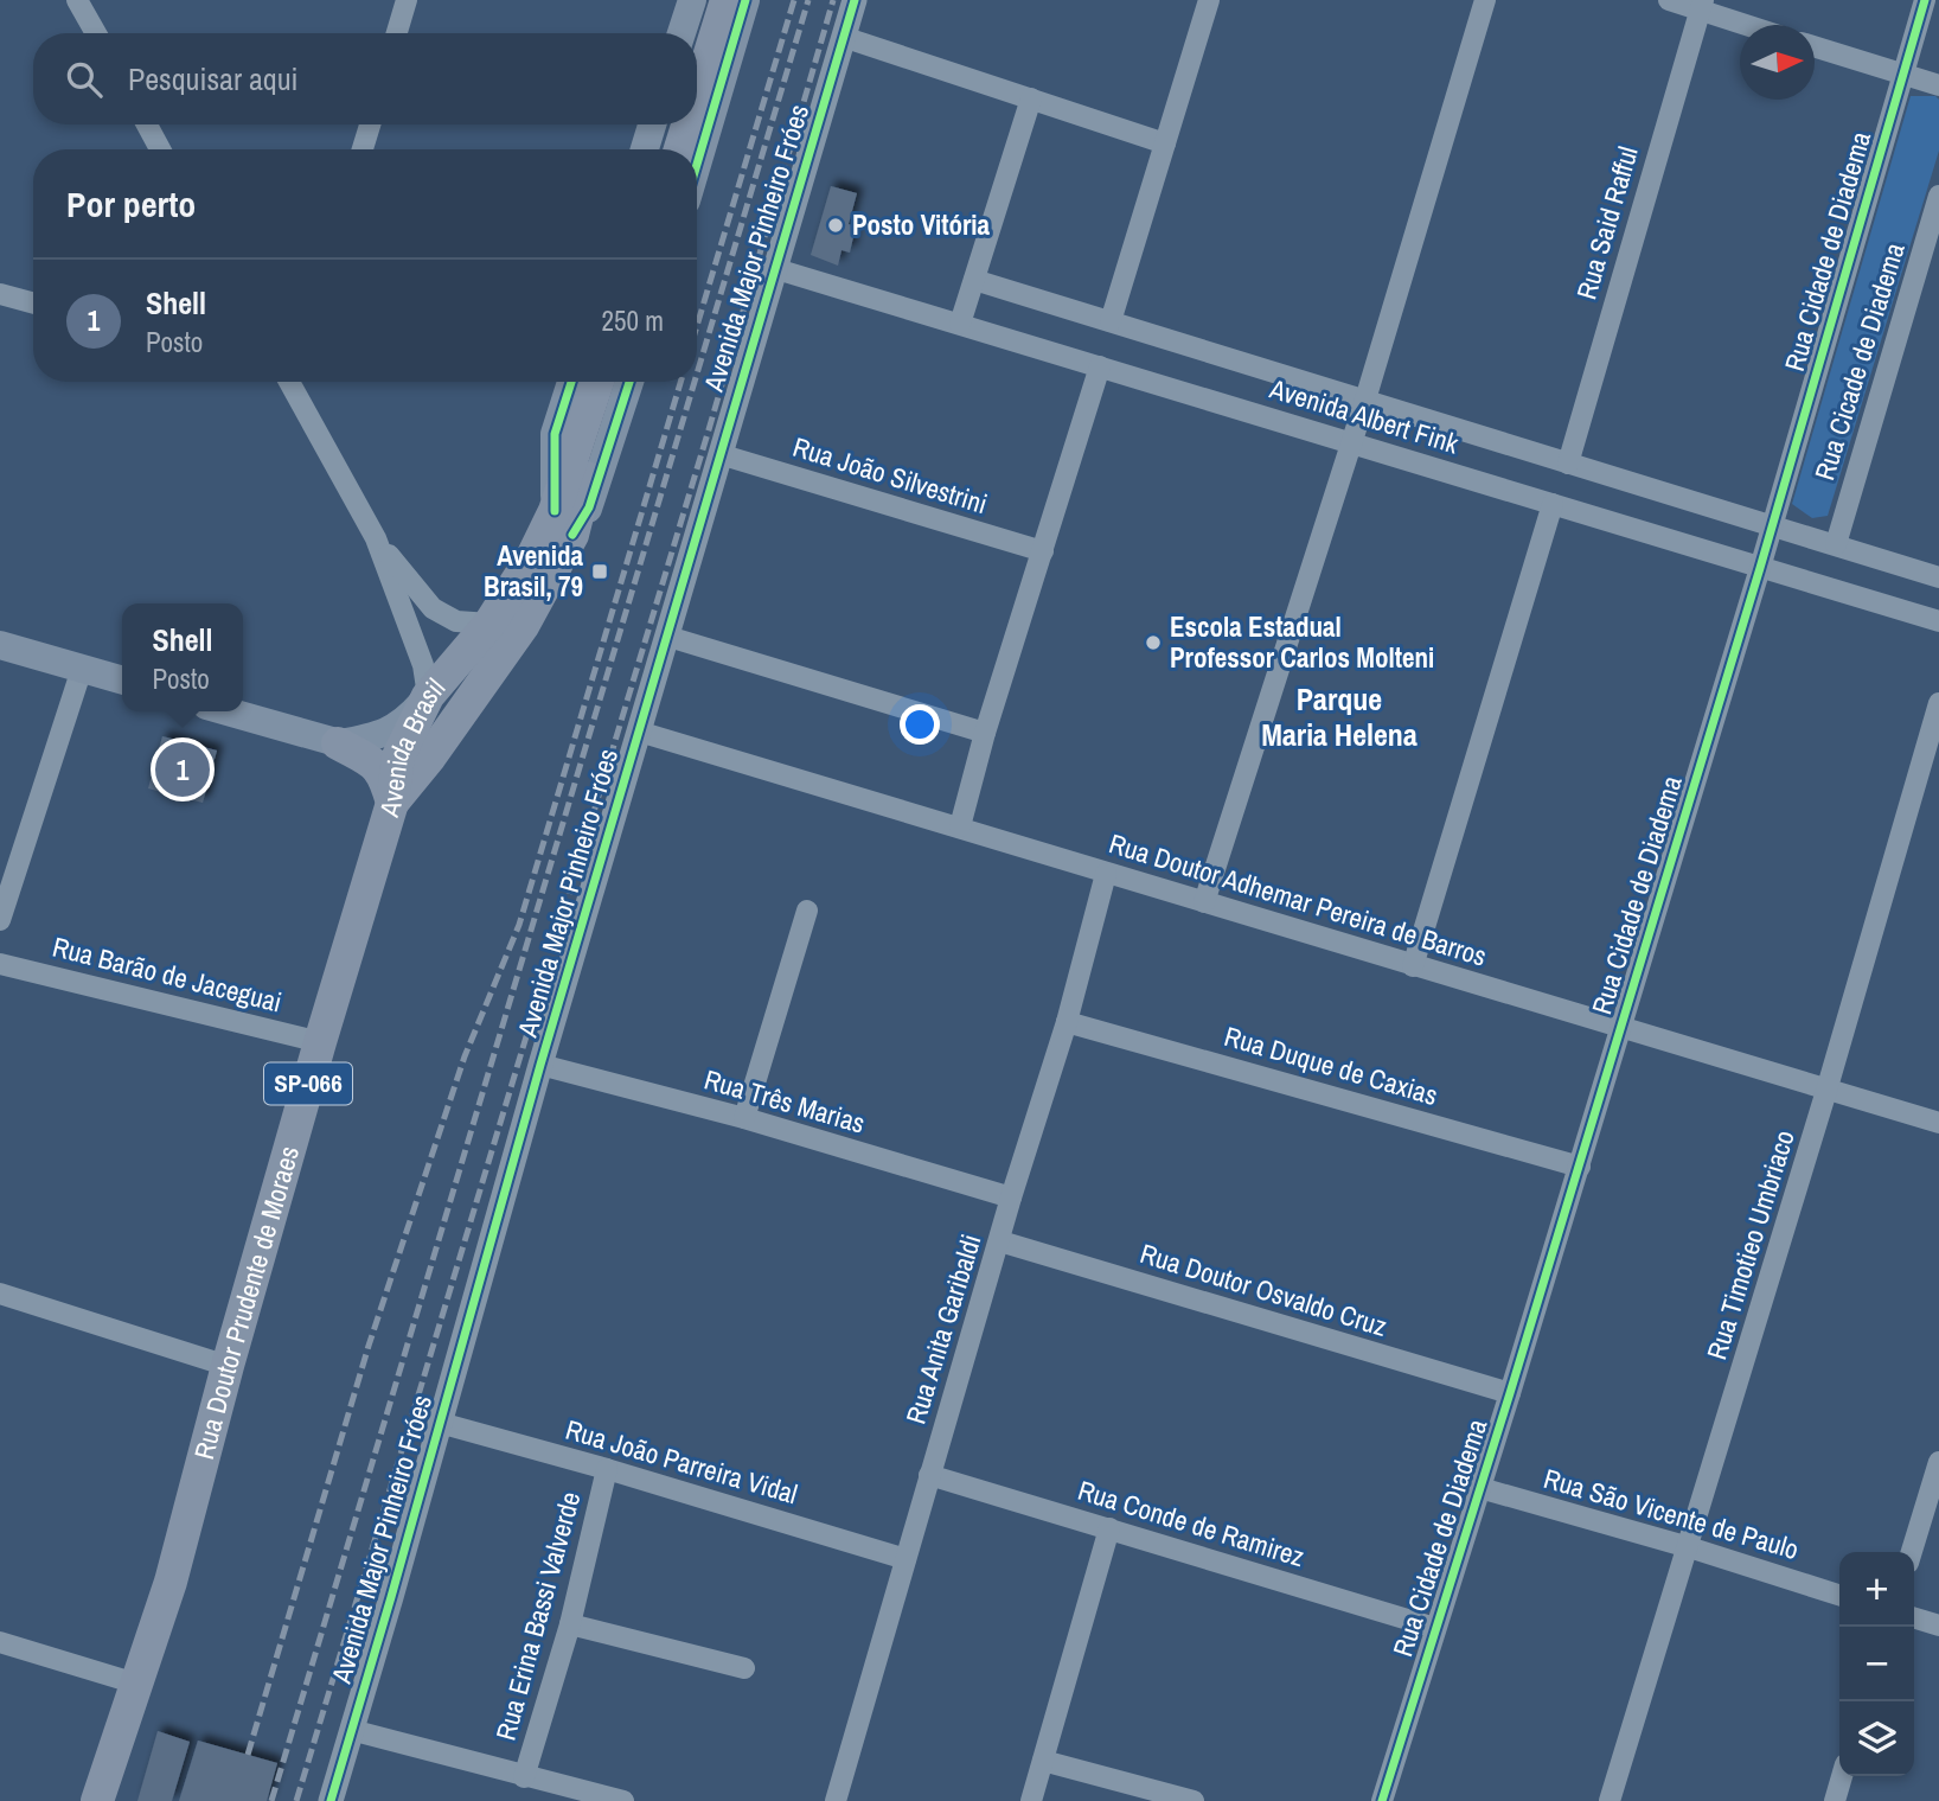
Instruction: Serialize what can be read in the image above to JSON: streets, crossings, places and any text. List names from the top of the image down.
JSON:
{
  "streets": {
    "highway": ["Avenida Brasil", "SP-066", "Rua Doutor Prudente de Moraes"],
    "street": [
      "Rua Said Rafful",
      "Avenida Major Pinheiro Fróes",
      "Rua Cidade de Diadema",
      "Rua Cicade de Diadema",
      "Avenida Albert Fink",
      "Rua João Silvestrini",
      "Rua Doutor Adhemar Pereira de Barros",
      "Rua Barão de Jaceguai",
      "Rua Duque de Caxias",
      "Rua Três Marias",
      "Rua Timotieo Umbriaco",
      "Rua Doutor Osvaldo Cruz",
      "Rua Anita Garibaldi",
      "Rua João Parreira Vidal",
      "Rua São Vicente de Paulo",
      "Rua Conde de Ramirez",
      "Rua Erina Bassi Valverde"
    ]
  },
  "crossings": [
    ["Rua Said Rafful", "Avenida Albert Fink"],
    ["Avenida Major Pinheiro Fróes", "Avenida Albert Fink"],
    ["Avenida Major Pinheiro Fróes", "Rua João Silvestrini"],
    ["Avenida Major Pinheiro Fróes", "Rua Doutor Adhemar Pereira de Barros"],
    ["Avenida Major Pinheiro Fróes", "Rua Três Marias"],
    ["Avenida Major Pinheiro Fróes", "Rua João Parreira Vidal"],
    ["Rua Cidade de Diadema", "Avenida Albert Fink"],
    ["Rua Cidade de Diadema", "Rua Doutor Adhemar Pereira de Barros"],
    ["Rua Cidade de Diadema", "Rua Duque de Caxias"],
    ["Rua Cidade de Diadema", "Rua Doutor Osvaldo Cruz"],
    ["Rua Cidade de Diadema", "Rua São Vicente de Paulo"],
    ["Rua Cidade de Diadema", "Rua Conde de Ramirez"],
    ["Rua Cicade de Diadema", "Avenida Albert Fink"],
    ["Avenida Brasil", "Rua Doutor Prudente de Moraes"],
    ["Rua Doutor Adhemar Pereira de Barros", "Rua Timotieo Umbriaco"],
    ["Rua Doutor Adhemar Pereira de Barros", "Rua Anita Garibaldi"],
    ["Rua Barão de Jaceguai", "Rua Doutor Prudente de Moraes"],
    ["Rua Duque de Caxias", "Rua Anita Garibaldi"],
    ["Rua Três Marias", "Rua Anita Garibaldi"],
    ["Rua Timotieo Umbriaco", "Rua São Vicente de Paulo"],
    ["Rua Doutor Osvaldo Cruz", "Rua Anita Garibaldi"],
    ["Rua Anita Garibaldi", "Rua João Parreira Vidal"],
    ["Rua Anita Garibaldi", "Rua Conde de Ramirez"],
    ["Rua João Parreira Vidal", "Rua Erina Bassi Valverde"]
  ],
  "districts": ["Parque Maria Helena"],
  "places": {
    "other": ["Posto Vitória", "Escola Estadual Professor Carlos Molteni"],
    "transit": ["Avenida Brasil, 79"]
  },
  "north": "right",
  "page": {
    "search": "Pesquisar aqui",
    "heading": "Por perto",
    "list": [
      {
        "mark": "1",
        "name": "Shell",
        "note": "Posto",
        "value": "250 m"
      }
    ],
    "popup": ["Shell", "Posto"],
    "pins": "1",
    "map_buttons": ["+", "−"]
  }
}
